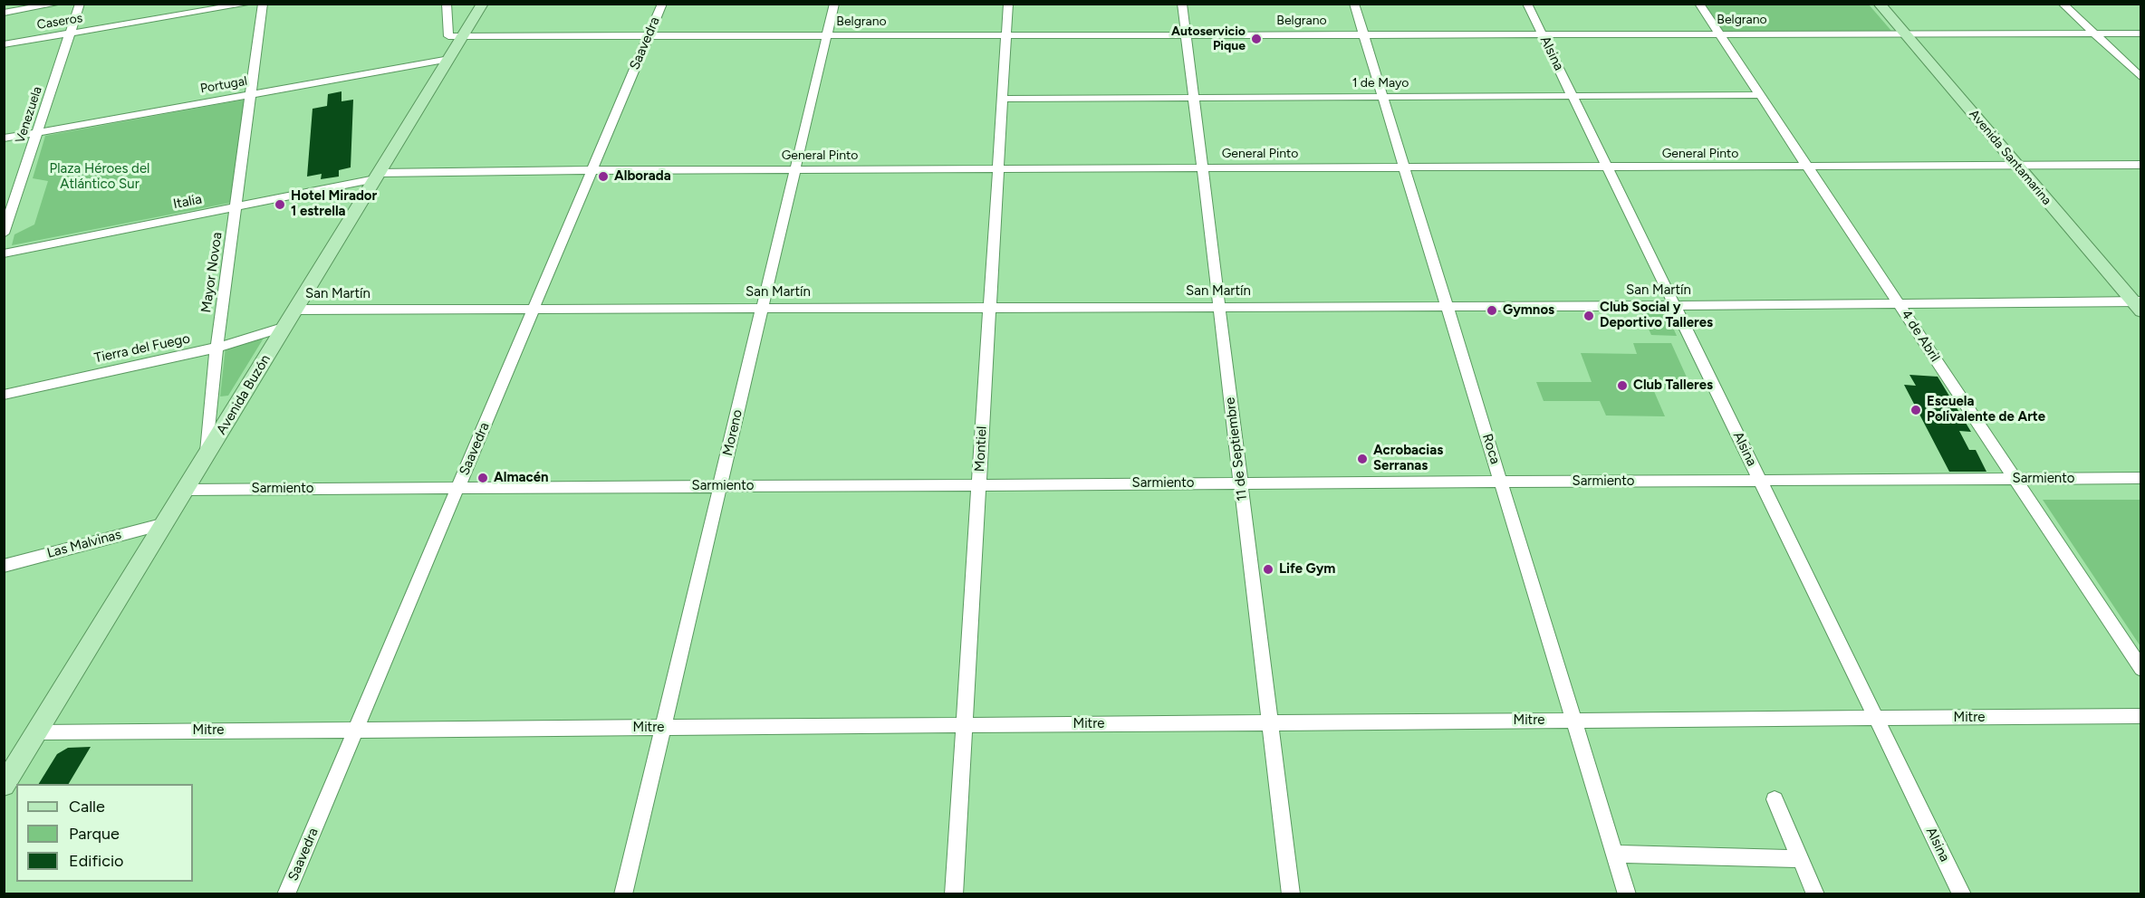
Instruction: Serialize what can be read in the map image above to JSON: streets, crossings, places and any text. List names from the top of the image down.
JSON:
{
  "streets": {
    "main road": ["Avenida Santamarina", "Avenida Buzón"],
    "street": [
      "Belgrano",
      "Caseros",
      "Saavedra",
      "Alsina",
      "1 de Mayo",
      "Portugal",
      "Venezuela",
      "General Pinto",
      "Italia",
      "Mayor Novoa",
      "San Martín",
      "4 de Abril",
      "Tierra del Fuego",
      "Moreno",
      "Montiel",
      "11 de Septiembre",
      "Roca",
      "Sarmiento",
      "Las Malvinas",
      "Mitre"
    ]
  },
  "crossings": [
    ["Belgrano", "Saavedra"],
    ["Belgrano", "Alsina"],
    ["Belgrano", "Avenida Santamarina"],
    ["Belgrano", "4 de Abril"],
    ["Belgrano", "Avenida Buzón"],
    ["Belgrano", "Moreno"],
    ["Belgrano", "Montiel"],
    ["Belgrano", "11 de Septiembre"],
    ["Belgrano", "Roca"],
    ["Caseros", "Venezuela"],
    ["Saavedra", "General Pinto"],
    ["Saavedra", "San Martín"],
    ["Saavedra", "Sarmiento"],
    ["Saavedra", "Mitre"],
    ["Alsina", "1 de Mayo"],
    ["Alsina", "General Pinto"],
    ["Alsina", "San Martín"],
    ["Alsina", "Sarmiento"],
    ["Alsina", "Mitre"],
    ["1 de Mayo", "4 de Abril"],
    ["1 de Mayo", "Montiel"],
    ["1 de Mayo", "11 de Septiembre"],
    ["1 de Mayo", "Roca"],
    ["Portugal", "Venezuela"],
    ["Portugal", "Mayor Novoa"],
    ["Portugal", "Avenida Buzón"],
    ["General Pinto", "Avenida Santamarina"],
    ["General Pinto", "Italia"],
    ["General Pinto", "4 de Abril"],
    ["General Pinto", "Avenida Buzón"],
    ["General Pinto", "Moreno"],
    ["General Pinto", "Montiel"],
    ["General Pinto", "11 de Septiembre"],
    ["General Pinto", "Roca"],
    ["Avenida Santamarina", "San Martín"],
    ["Italia", "Mayor Novoa"],
    ["Italia", "Avenida Buzón"],
    ["Mayor Novoa", "Tierra del Fuego"],
    ["Mayor Novoa", "Avenida Buzón"],
    ["San Martín", "4 de Abril"],
    ["San Martín", "Avenida Buzón"],
    ["San Martín", "Moreno"],
    ["San Martín", "Montiel"],
    ["San Martín", "11 de Septiembre"],
    ["San Martín", "Roca"],
    ["4 de Abril", "Sarmiento"],
    ["Tierra del Fuego", "Avenida Buzón"],
    ["Avenida Buzón", "Sarmiento"],
    ["Avenida Buzón", "Las Malvinas"],
    ["Avenida Buzón", "Mitre"],
    ["Moreno", "Sarmiento"],
    ["Moreno", "Mitre"],
    ["Montiel", "Sarmiento"],
    ["Montiel", "Mitre"],
    ["11 de Septiembre", "Sarmiento"],
    ["11 de Septiembre", "Mitre"],
    ["Roca", "Sarmiento"],
    ["Roca", "Mitre"]
  ],
  "parks": ["Plaza Héroes del Atlántico Sur"],
  "places": [
    "Autoservicio Pique",
    "Alborada",
    "Hotel Mirador 1 estrella",
    "Gymnos",
    "Club Social y Deportivo Talleres",
    "Club Talleres",
    "Escuela Polivalente de Arte",
    "Acrobacias Serranas",
    "Almacén",
    "Life Gym"
  ],
  "legend": ["Calle", "Parque", "Edificio"]
}
